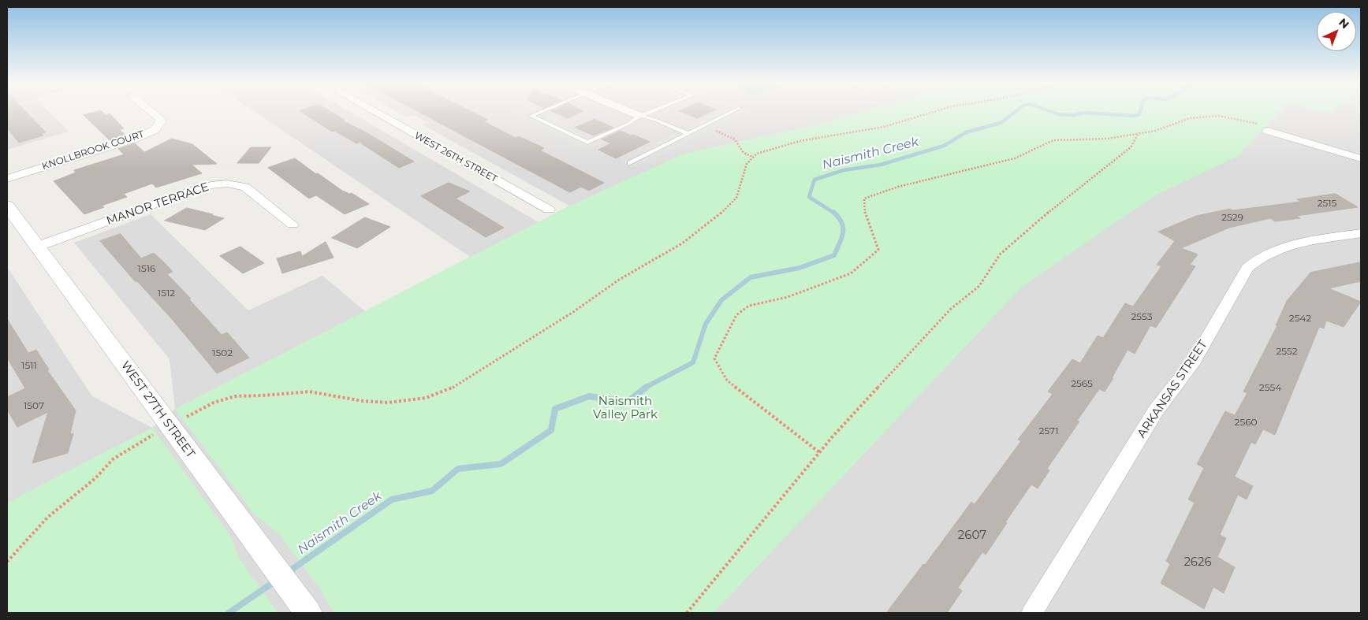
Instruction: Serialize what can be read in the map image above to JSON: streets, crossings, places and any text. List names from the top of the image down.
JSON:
{
  "streets": {
    "street": [
      "KNOLLBROOK COURT",
      "WEST 26TH STREET",
      "MANOR TERRACE",
      "ARKANSAS STREET",
      "WEST 27TH STREET"
    ]
  },
  "crossings": [
    ["MANOR TERRACE", "WEST 27TH STREET"]
  ],
  "water": ["Naismith Creek"],
  "parks": ["Naismith Valley Park"],
  "house_numbers": [
    "2515",
    "2529",
    "1516",
    "1512",
    "2553",
    "2542",
    "2552",
    "1502",
    "1511",
    "2565",
    "2554",
    "1507",
    "2560",
    "2571",
    "2607",
    "2626"
  ],
  "north": "top right"
}
